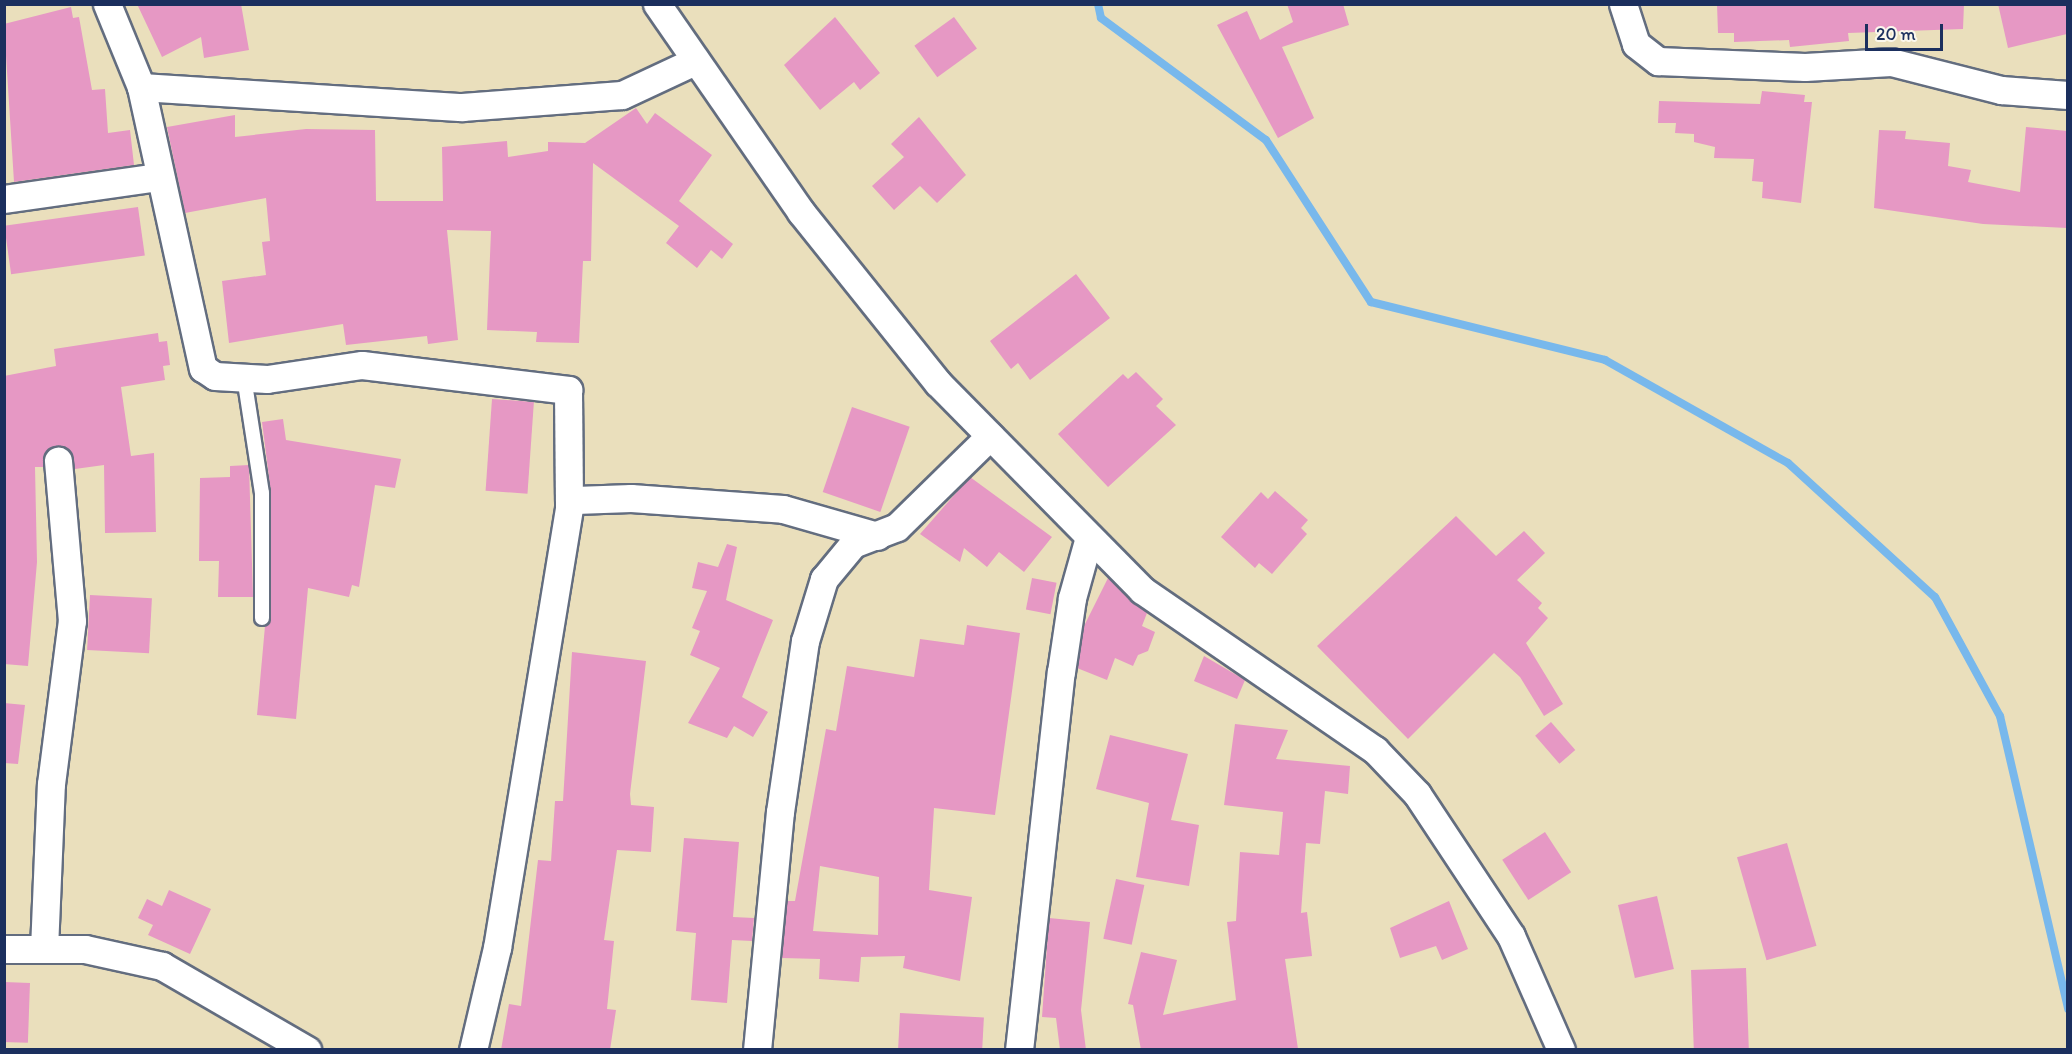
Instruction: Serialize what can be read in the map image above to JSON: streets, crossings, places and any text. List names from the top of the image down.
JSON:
{
  "scale_bar": "20 m"
}
